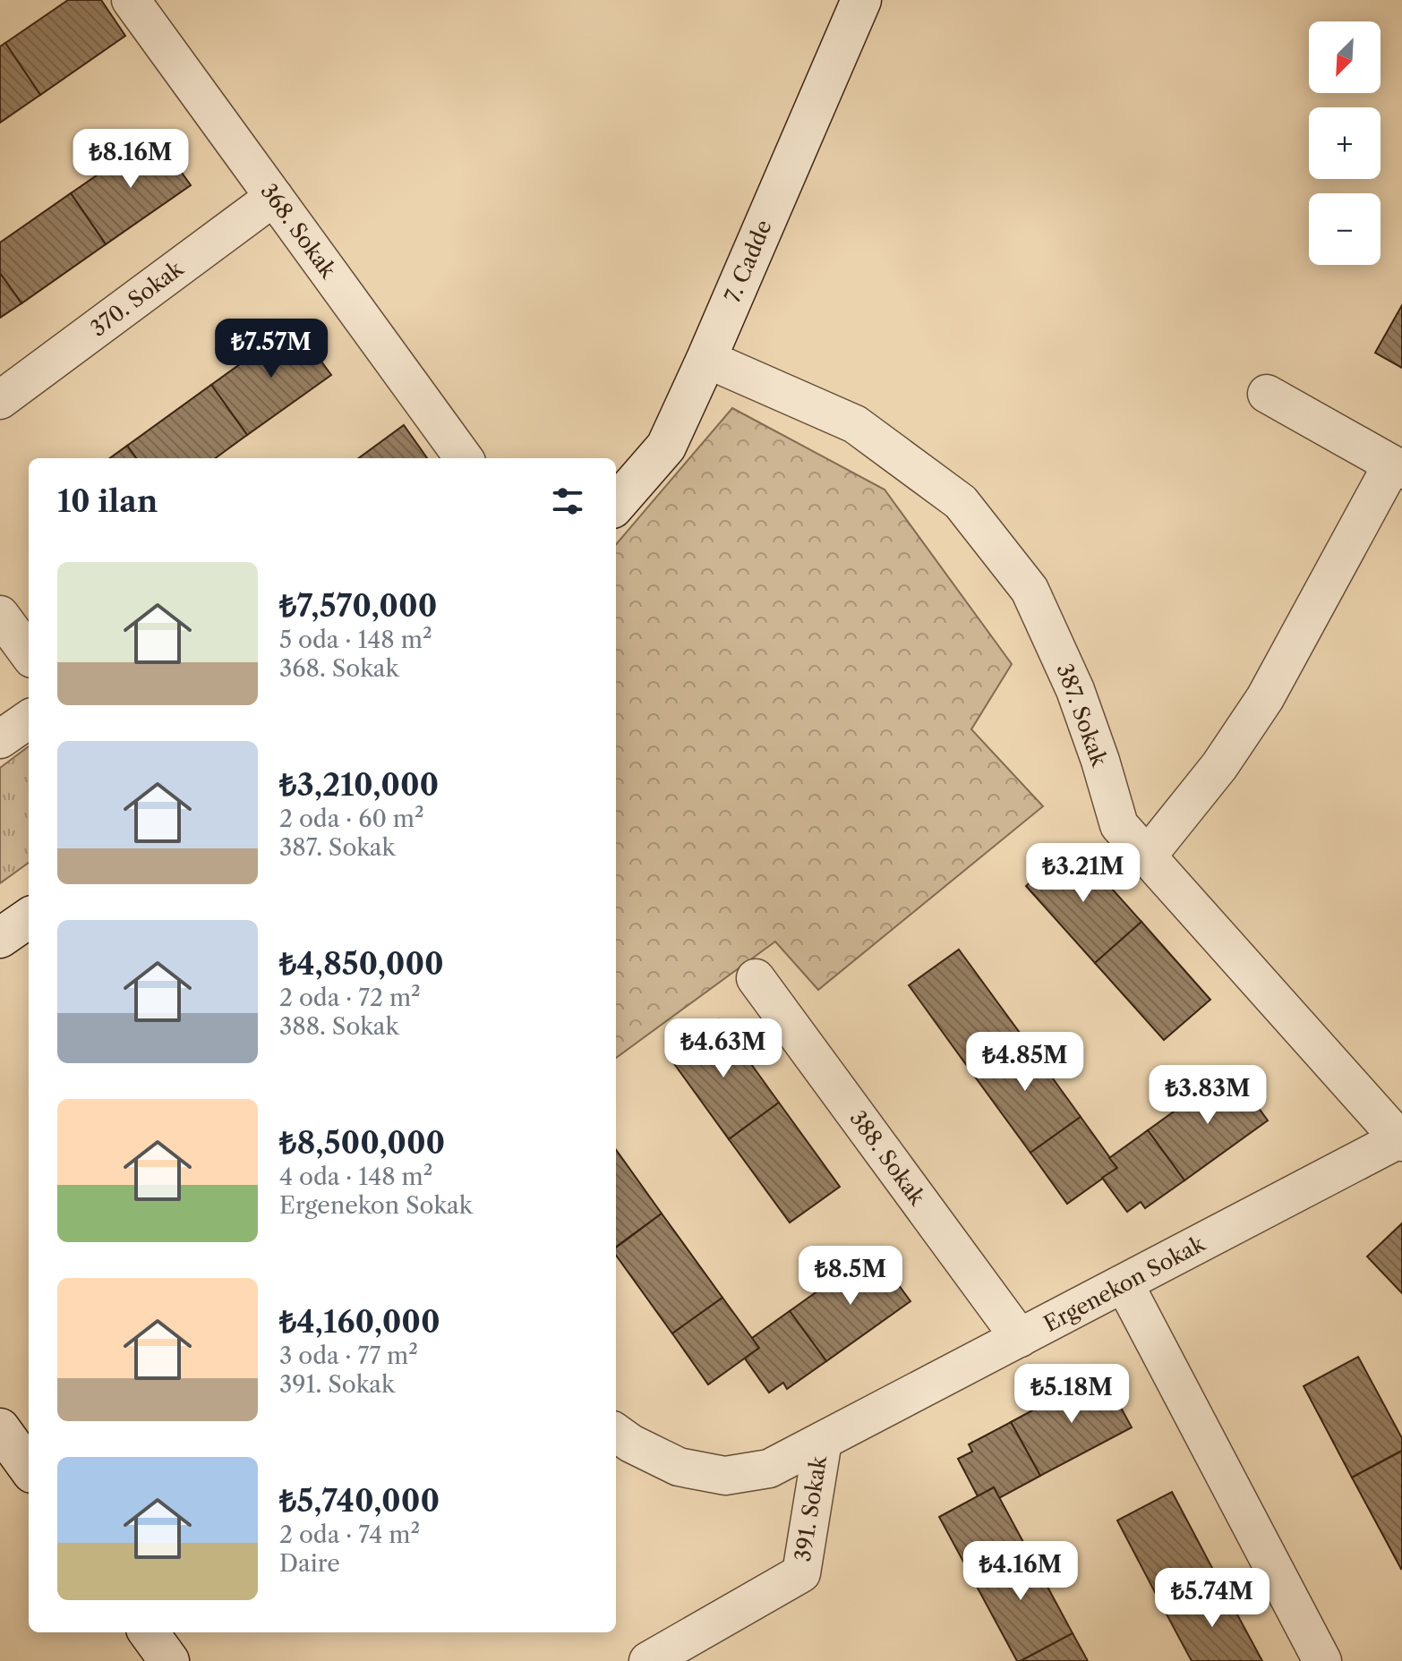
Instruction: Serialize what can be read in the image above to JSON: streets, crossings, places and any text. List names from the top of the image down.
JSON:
{
  "streets": {
    "street": [
      "368. Sokak",
      "7. Cadde",
      "370. Sokak",
      "387. Sokak",
      "388. Sokak",
      "Ergenekon Sokak",
      "391. Sokak"
    ]
  },
  "crossings": [
    ["368. Sokak", "370. Sokak"],
    ["7. Cadde", "387. Sokak"],
    ["387. Sokak", "Ergenekon Sokak"],
    ["388. Sokak", "Ergenekon Sokak"],
    ["Ergenekon Sokak", "391. Sokak"]
  ],
  "north": "bottom left",
  "page": {
    "map_buttons": ["+", "−"],
    "price": [
      "₺8.16M",
      "₺7.57M",
      "₺3.21M",
      "₺4.63M",
      "₺4.85M",
      "₺3.83M",
      "₺8.5M",
      "₺5.18M",
      "₺4.16M",
      "₺5.74M"
    ],
    "heading": "10 ilan",
    "list": [
      {
        "name": "₺7,570,000",
        "note": "5 oda · 148 m² · 368. Sokak"
      },
      {
        "name": "₺3,210,000",
        "note": "2 oda · 60 m² · 387. Sokak"
      },
      {
        "name": "₺4,850,000",
        "note": "2 oda · 72 m² · 388. Sokak"
      },
      {
        "name": "₺8,500,000",
        "note": "4 oda · 148 m² · Ergenekon Sokak"
      },
      {
        "name": "₺4,160,000",
        "note": "3 oda · 77 m² · 391. Sokak"
      },
      {
        "name": "₺5,740,000",
        "note": "2 oda · 74 m² · Daire"
      }
    ]
  }
}
